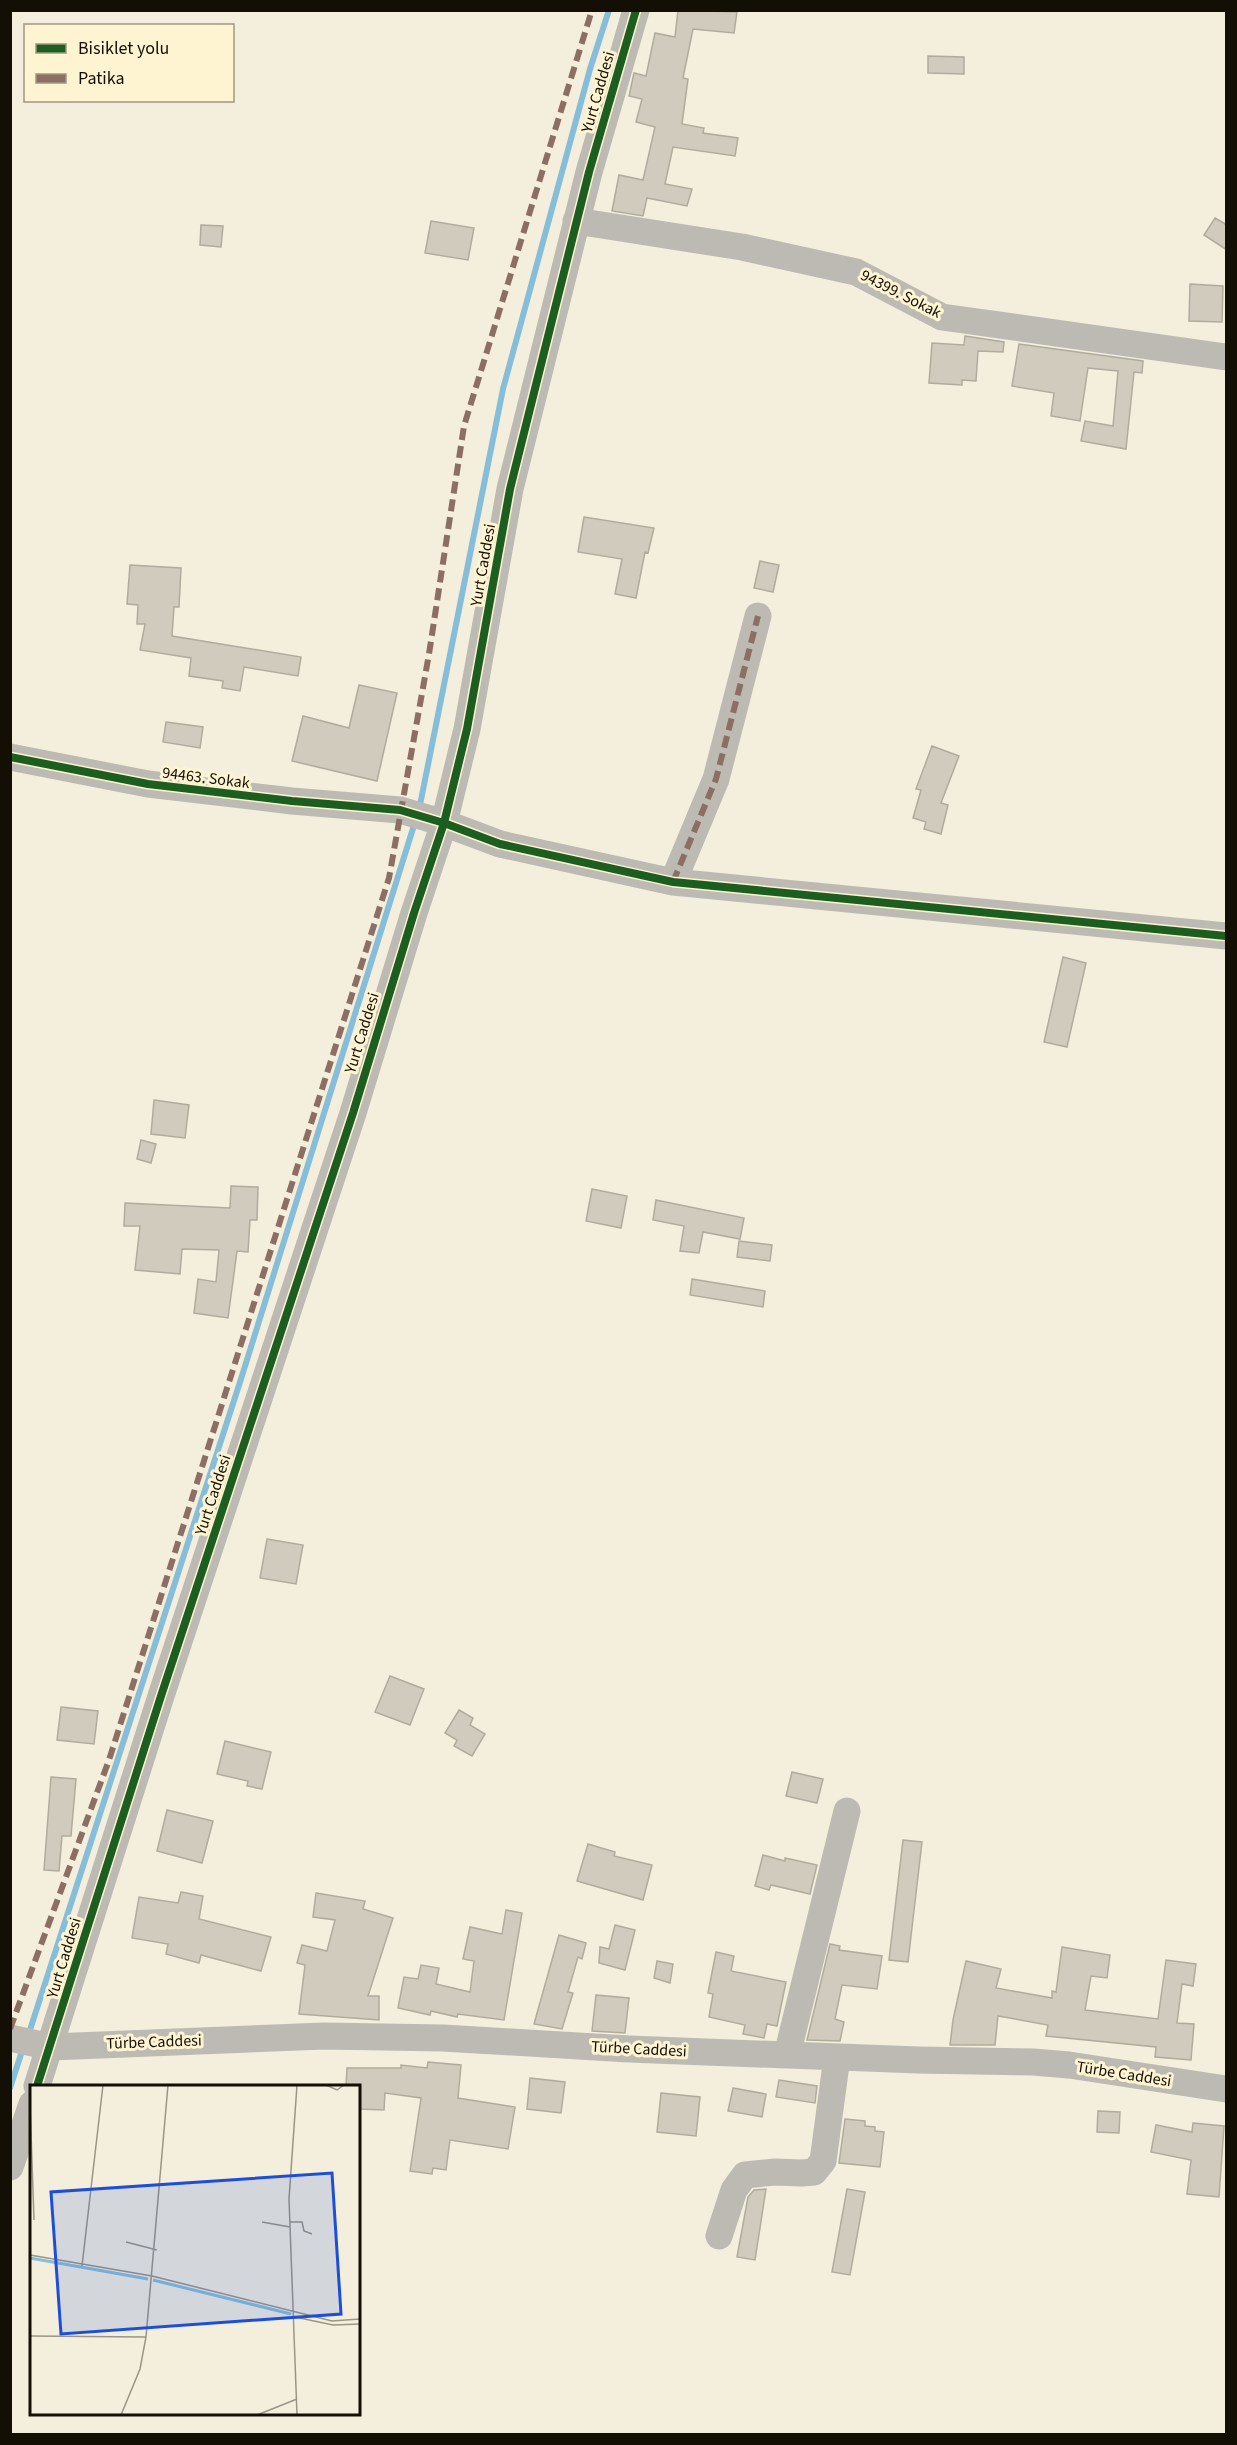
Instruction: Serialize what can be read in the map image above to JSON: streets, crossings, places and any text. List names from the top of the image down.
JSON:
{
  "streets": {
    "street": [
      "Yurt Caddesi",
      "94399. Sokak",
      "94463. Sokak",
      "Türbe Caddesi"
    ]
  },
  "crossings": [
    ["Yurt Caddesi", "94399. Sokak"],
    ["Yurt Caddesi", "94463. Sokak"],
    ["Yurt Caddesi", "Türbe Caddesi"]
  ],
  "legend": ["Bisiklet yolu", "Patika"]
}
